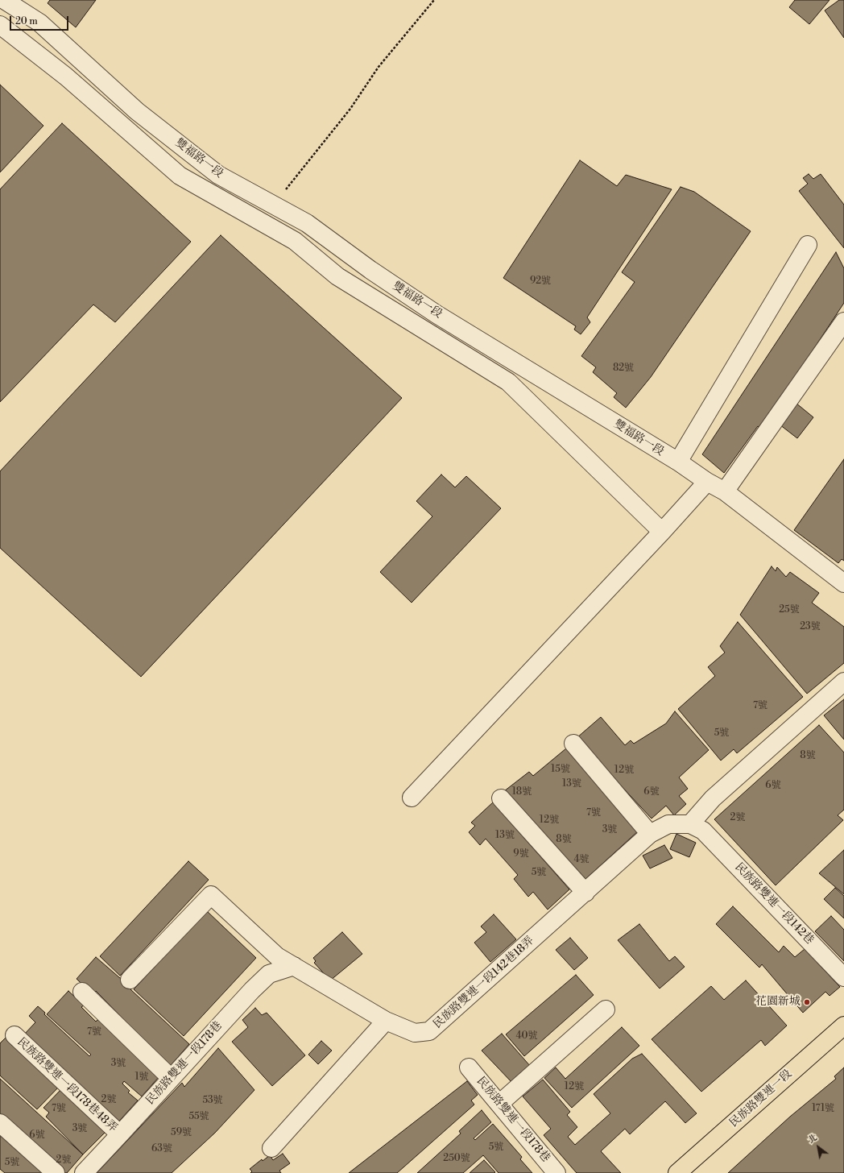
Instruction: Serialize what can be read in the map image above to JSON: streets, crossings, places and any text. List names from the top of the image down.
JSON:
{
  "streets": {
    "main road": ["民族路雙連一段"],
    "street": [
      "雙福路一段",
      "民族路雙連一段142巷",
      "民族路雙連一段142巷18弄",
      "民族路雙連一段178巷",
      "民族路雙連一段178巷48弄"
    ]
  },
  "crossings": [
    ["民族路雙連一段142巷", "民族路雙連一段142巷18弄"],
    ["民族路雙連一段142巷18弄", "民族路雙連一段178巷"],
    ["民族路雙連一段178巷", "民族路雙連一段178巷48弄"]
  ],
  "places": ["花園新城"],
  "house_numbers": [
    "92號",
    "82號",
    "25號",
    "23號",
    "7號",
    "5號",
    "8號",
    "15號",
    "12號",
    "13號",
    "6號",
    "18號",
    "6號",
    "7號",
    "2號",
    "12號",
    "3號",
    "13號",
    "8號",
    "9號",
    "4號",
    "5號",
    "7號",
    "40號",
    "3號",
    "1號",
    "12號",
    "2號",
    "53號",
    "7號",
    "171號",
    "55號",
    "3號",
    "59號",
    "6號",
    "5號",
    "63號",
    "250號",
    "2號",
    "5號"
  ],
  "scale_bar": "20 m",
  "north": "top left"
}
